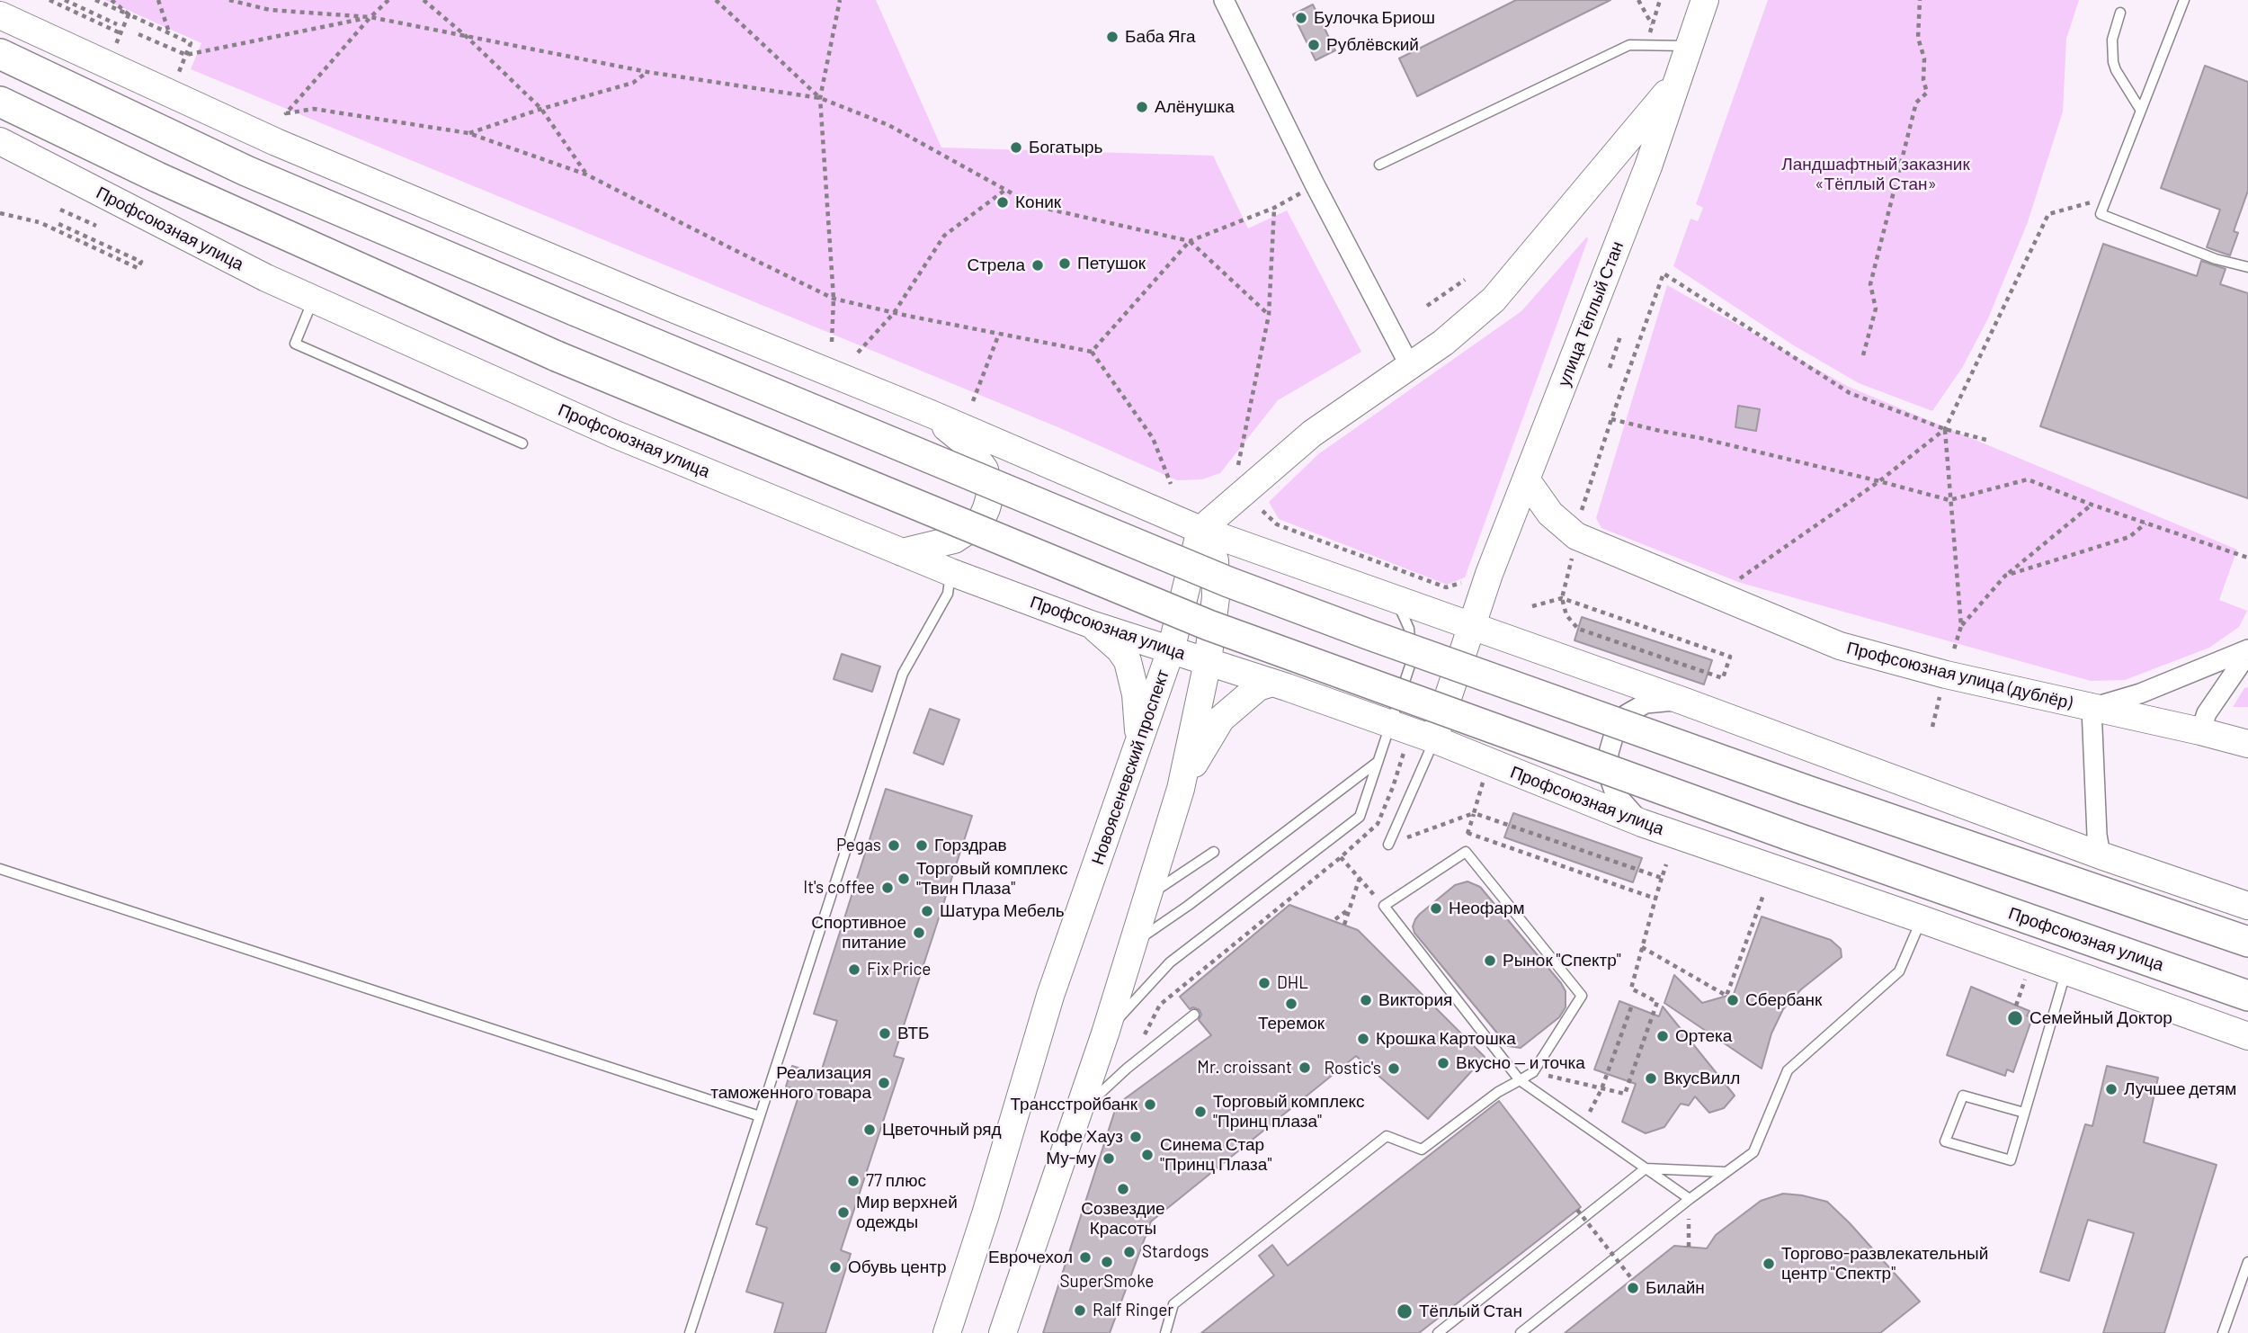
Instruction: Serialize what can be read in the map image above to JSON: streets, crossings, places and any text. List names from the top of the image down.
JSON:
{
  "streets": {
    "main road": [
      "Профсоюзная улица",
      "улица Тёплый Стан",
      "Профсоюзная улица (дублёр)",
      "Новоясеневский проспект"
    ]
  },
  "crossings": [
    ["Профсоюзная улица", "улица Тёплый Стан"],
    ["Профсоюзная улица", "Новоясеневский проспект"],
    ["улица Тёплый Стан", "Профсоюзная улица (дублёр)"]
  ],
  "parks": ["Ландшафтный заказник «Тёплый Стан»"],
  "places": [
    "Булочка Бриош",
    "Баба Яга",
    "Рублёвский",
    "Алёнушка",
    "Богатырь",
    "Коник",
    "Петушок",
    "Стрела",
    "Pegas",
    "Горздрав",
    "Торговый комплекс \"Твин Плаза\"",
    "It's coffee",
    "Неофарм",
    "Шатура Мебель",
    "Спортивное питание",
    "Рынок \"Спектр\"",
    "Fix Price",
    "DHL",
    "Виктория",
    "Сбербанк",
    "Теремок",
    "Семейный Доктор",
    "ВТБ",
    "Ортека",
    "Крошка Картошка",
    "Вкусно — и точка",
    "Mr. croissant",
    "Rostic's",
    "ВкусВилл",
    "Реализация таможенного товара",
    "Лучшее детям",
    "Трансстройбанк",
    "Торговый комплекс \"Принц плаза\"",
    "Цветочный ряд",
    "Кофе Хауз",
    "Синема Стар \"Принц Плаза\"",
    "Му-му",
    "77 плюс",
    "Созвездие Красоты",
    "Мир верхней одежды",
    "Stardogs",
    "Еврочехол",
    "SuperSmoke",
    "Торгово-развлекательный центр \"Спектр\"",
    "Обувь центр",
    "Билайн",
    "Ralf Ringer",
    "Тёплый Стан"
  ]
}
